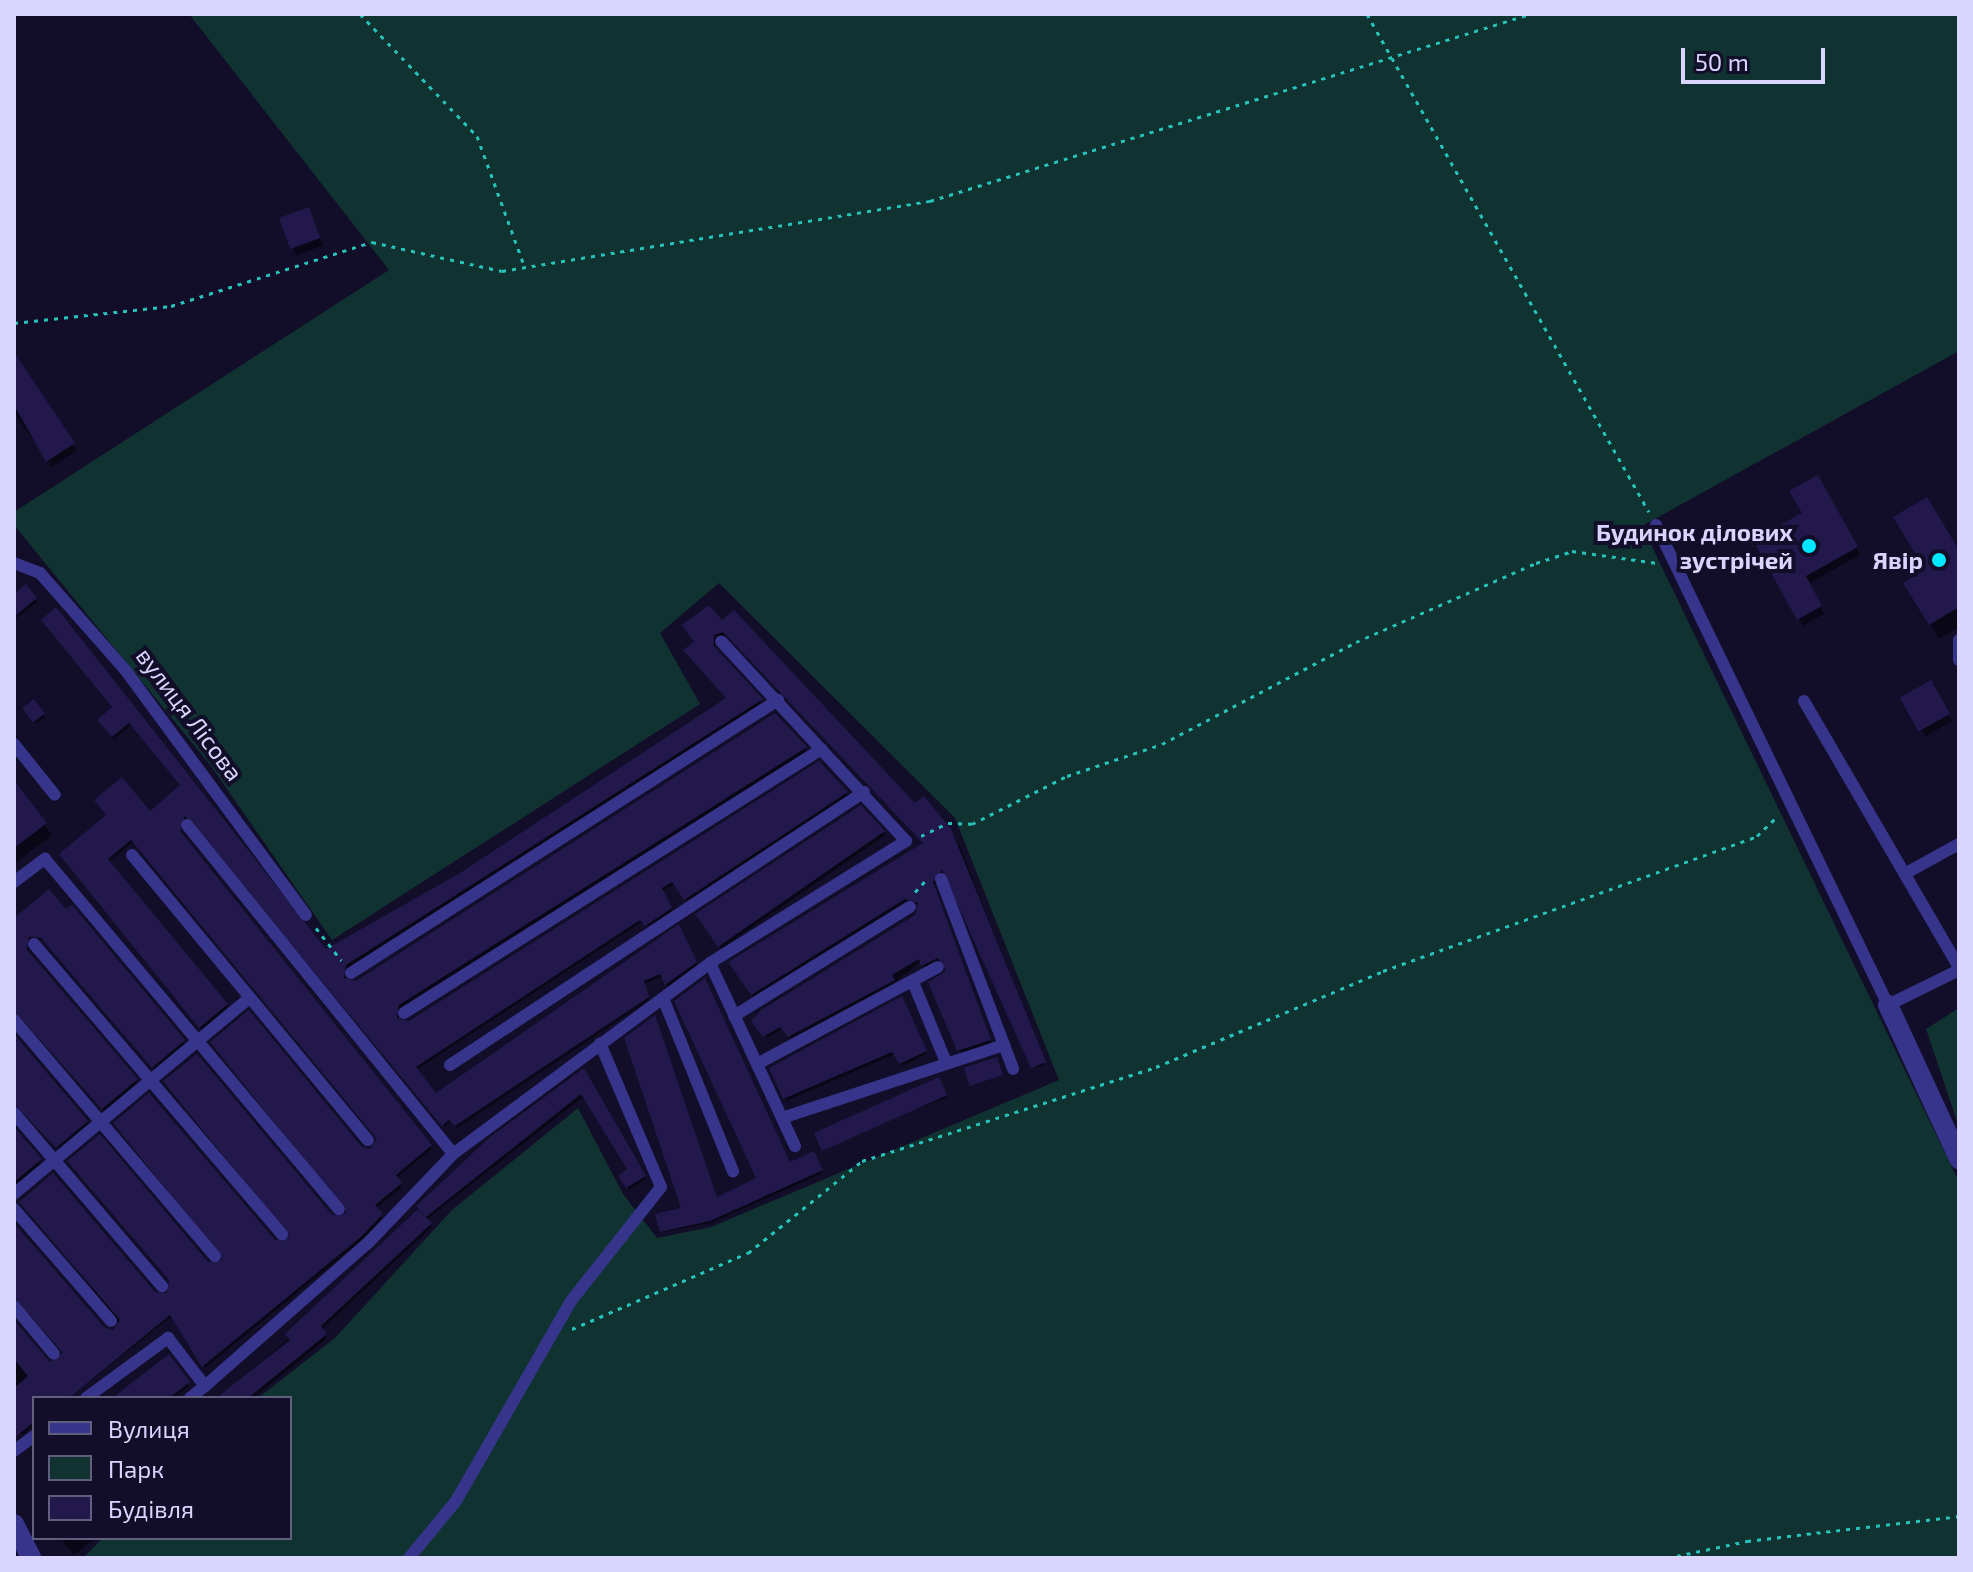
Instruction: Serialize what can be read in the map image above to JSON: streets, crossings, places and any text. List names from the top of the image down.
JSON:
{
  "streets": {
    "lane": ["вулиця Лісова"]
  },
  "places": ["Будинок ділових зустрічей", "Явір"],
  "legend": ["Вулиця", "Парк", "Будівля"],
  "scale_bar": "50 m"
}
